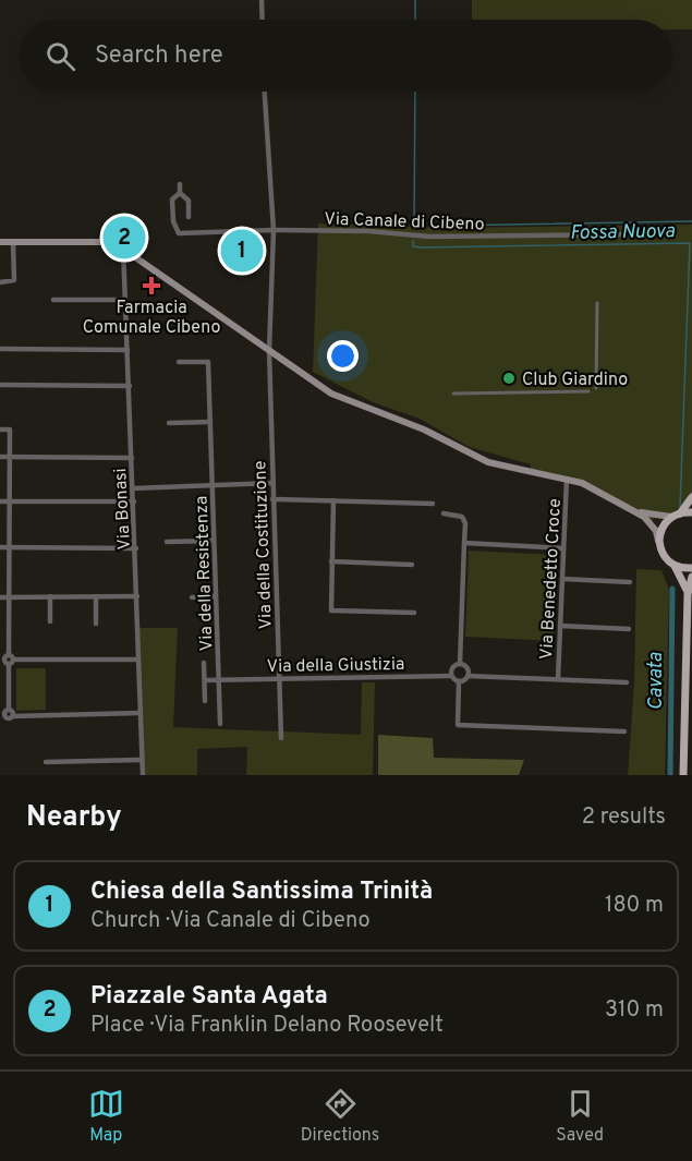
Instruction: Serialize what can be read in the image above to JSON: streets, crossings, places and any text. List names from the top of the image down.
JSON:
{
  "streets": {
    "street": [
      "Via Canale di Cibeno",
      "Via Bonasi",
      "Via della Costituzione",
      "Via della Resistenza",
      "Via Benedetto Croce",
      "Via della Giustizia"
    ]
  },
  "crossings": [
    ["Via Canale di Cibeno", "Via della Costituzione"],
    ["Via della Costituzione", "Via della Giustizia"],
    ["Via della Resistenza", "Via della Giustizia"]
  ],
  "water": ["Fossa Nuova", "Cavata"],
  "places": {
    "health": ["Farmacia Comunale Cibeno"],
    "other": ["Club Giardino"]
  },
  "page": {
    "search": "Search here",
    "pins": ["2", "1"],
    "heading": ["Nearby", "2 results"],
    "list": [
      {
        "mark": "1",
        "name": "Chiesa della Santissima Trinità",
        "note": "Church · Via Canale di Cibeno",
        "value": "180 m"
      },
      {
        "mark": "2",
        "name": "Piazzale Santa Agata",
        "note": "Place · Via Franklin Delano Roosevelt",
        "value": "310 m"
      }
    ],
    "nav": ["Map", "Directions", "Saved"]
  }
}
